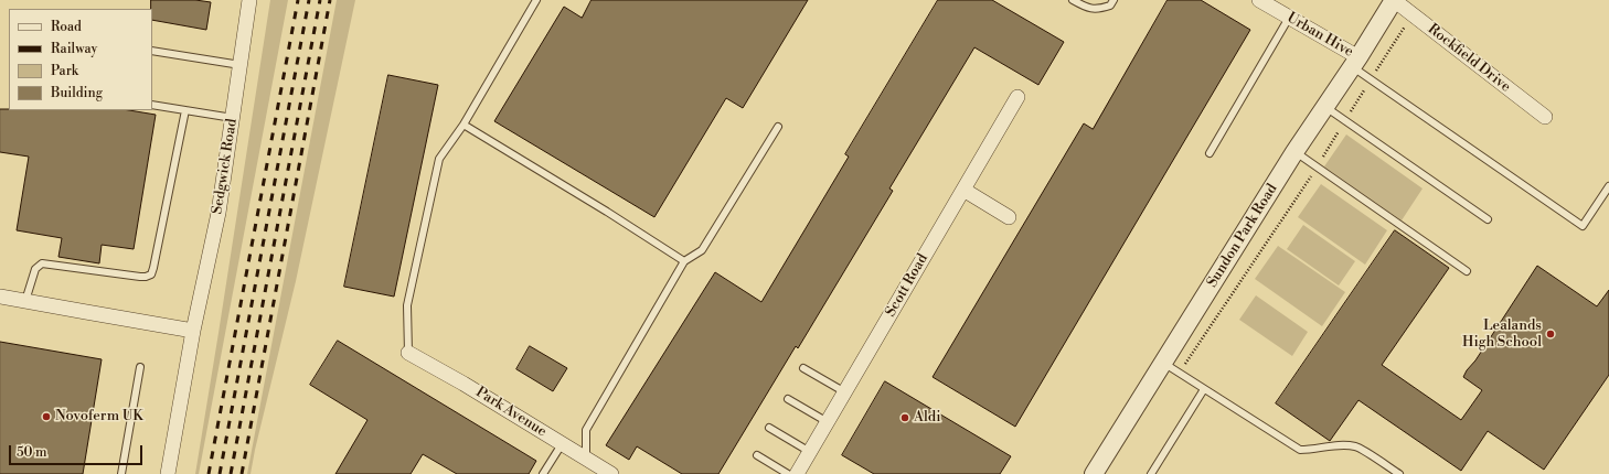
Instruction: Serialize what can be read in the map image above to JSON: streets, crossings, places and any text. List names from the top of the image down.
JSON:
{
  "streets": {
    "street": [
      "Urban Hive",
      "Rockfield Drive",
      "Sedgwick Road",
      "Sundon Park Road",
      "Scott Road",
      "Park Avenue"
    ]
  },
  "crossings": [
    ["Urban Hive", "Sundon Park Road"],
    ["Rockfield Drive", "Sundon Park Road"]
  ],
  "places": ["Lealands High School", "Novoferm UK", "Aldi"],
  "legend": [
    "Road",
    "Railway",
    "Park",
    "Building"
  ],
  "scale_bar": "50 m"
}
